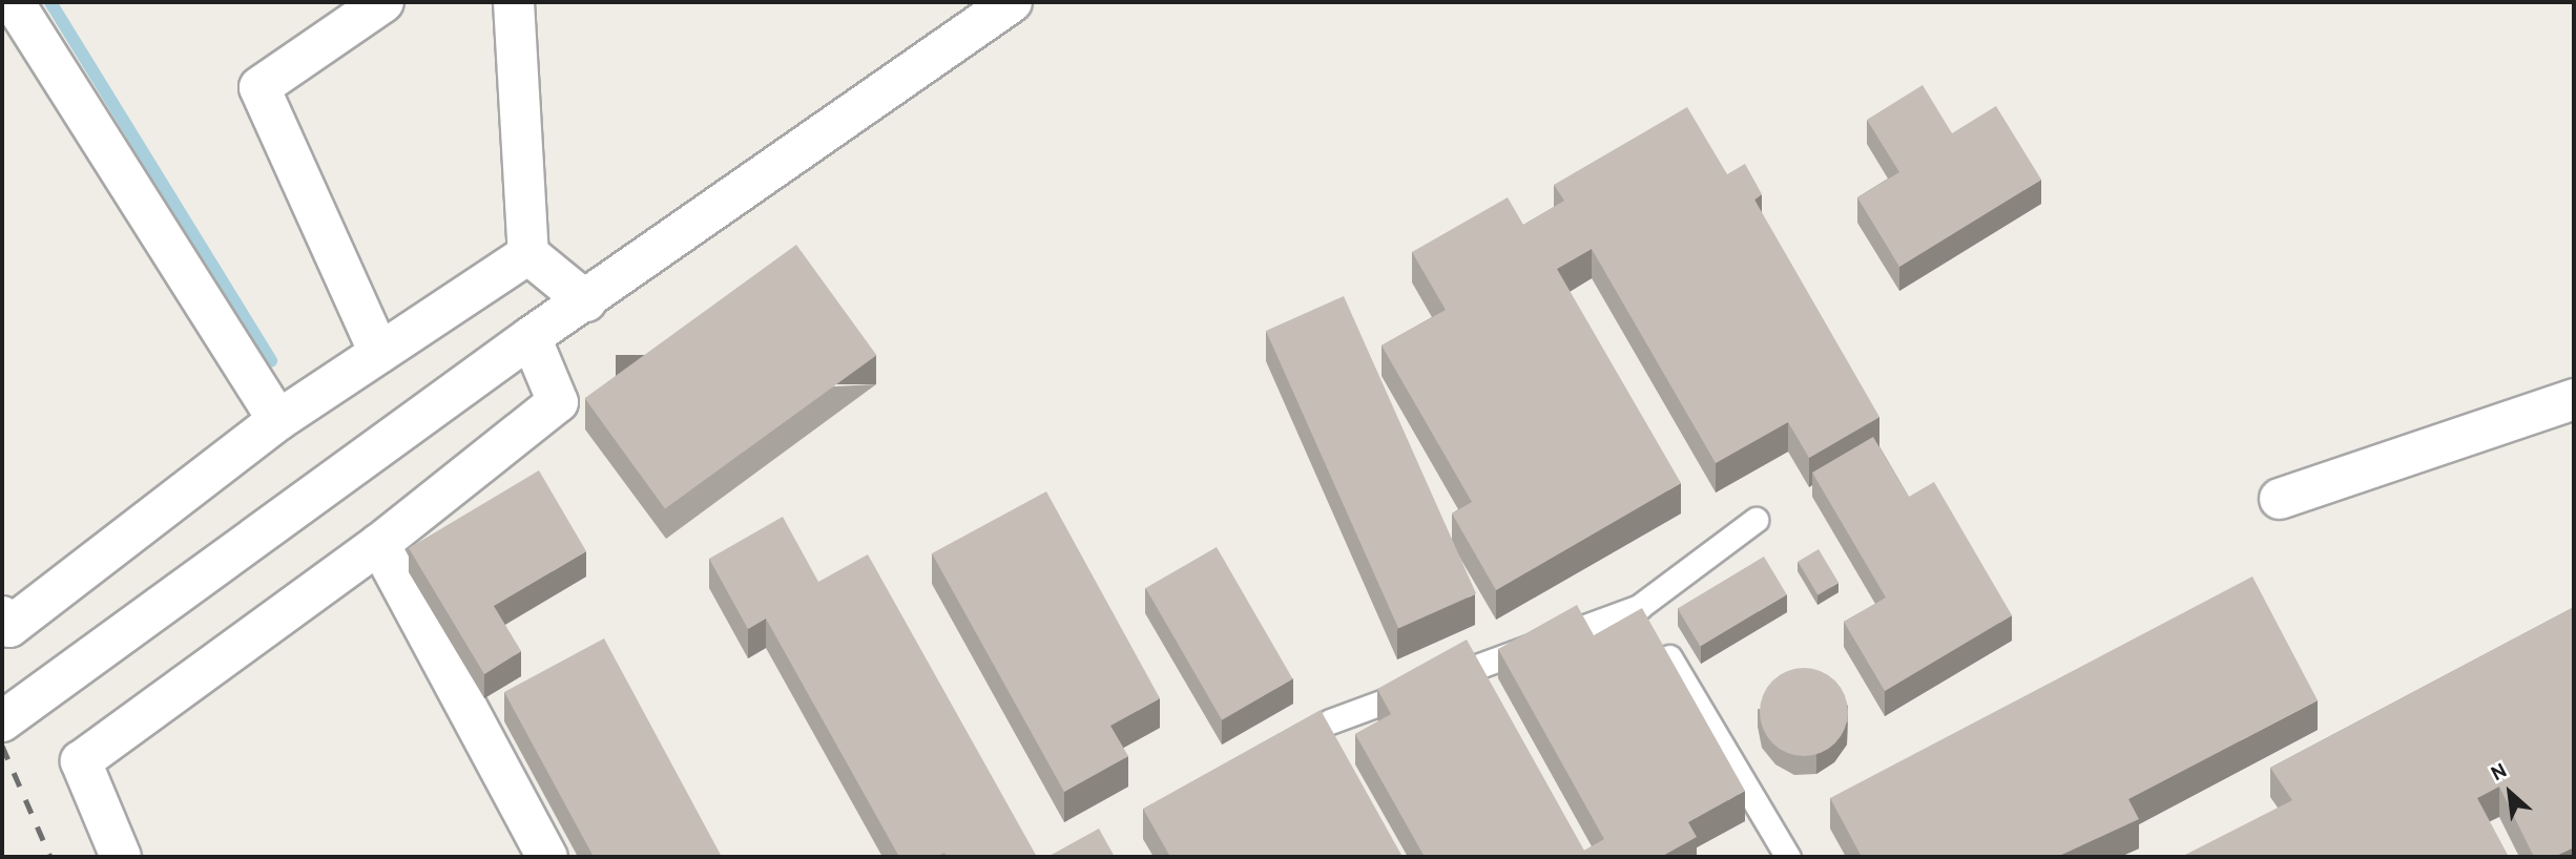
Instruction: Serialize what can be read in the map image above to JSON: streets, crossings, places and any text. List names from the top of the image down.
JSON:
{
  "north": "top left"
}
